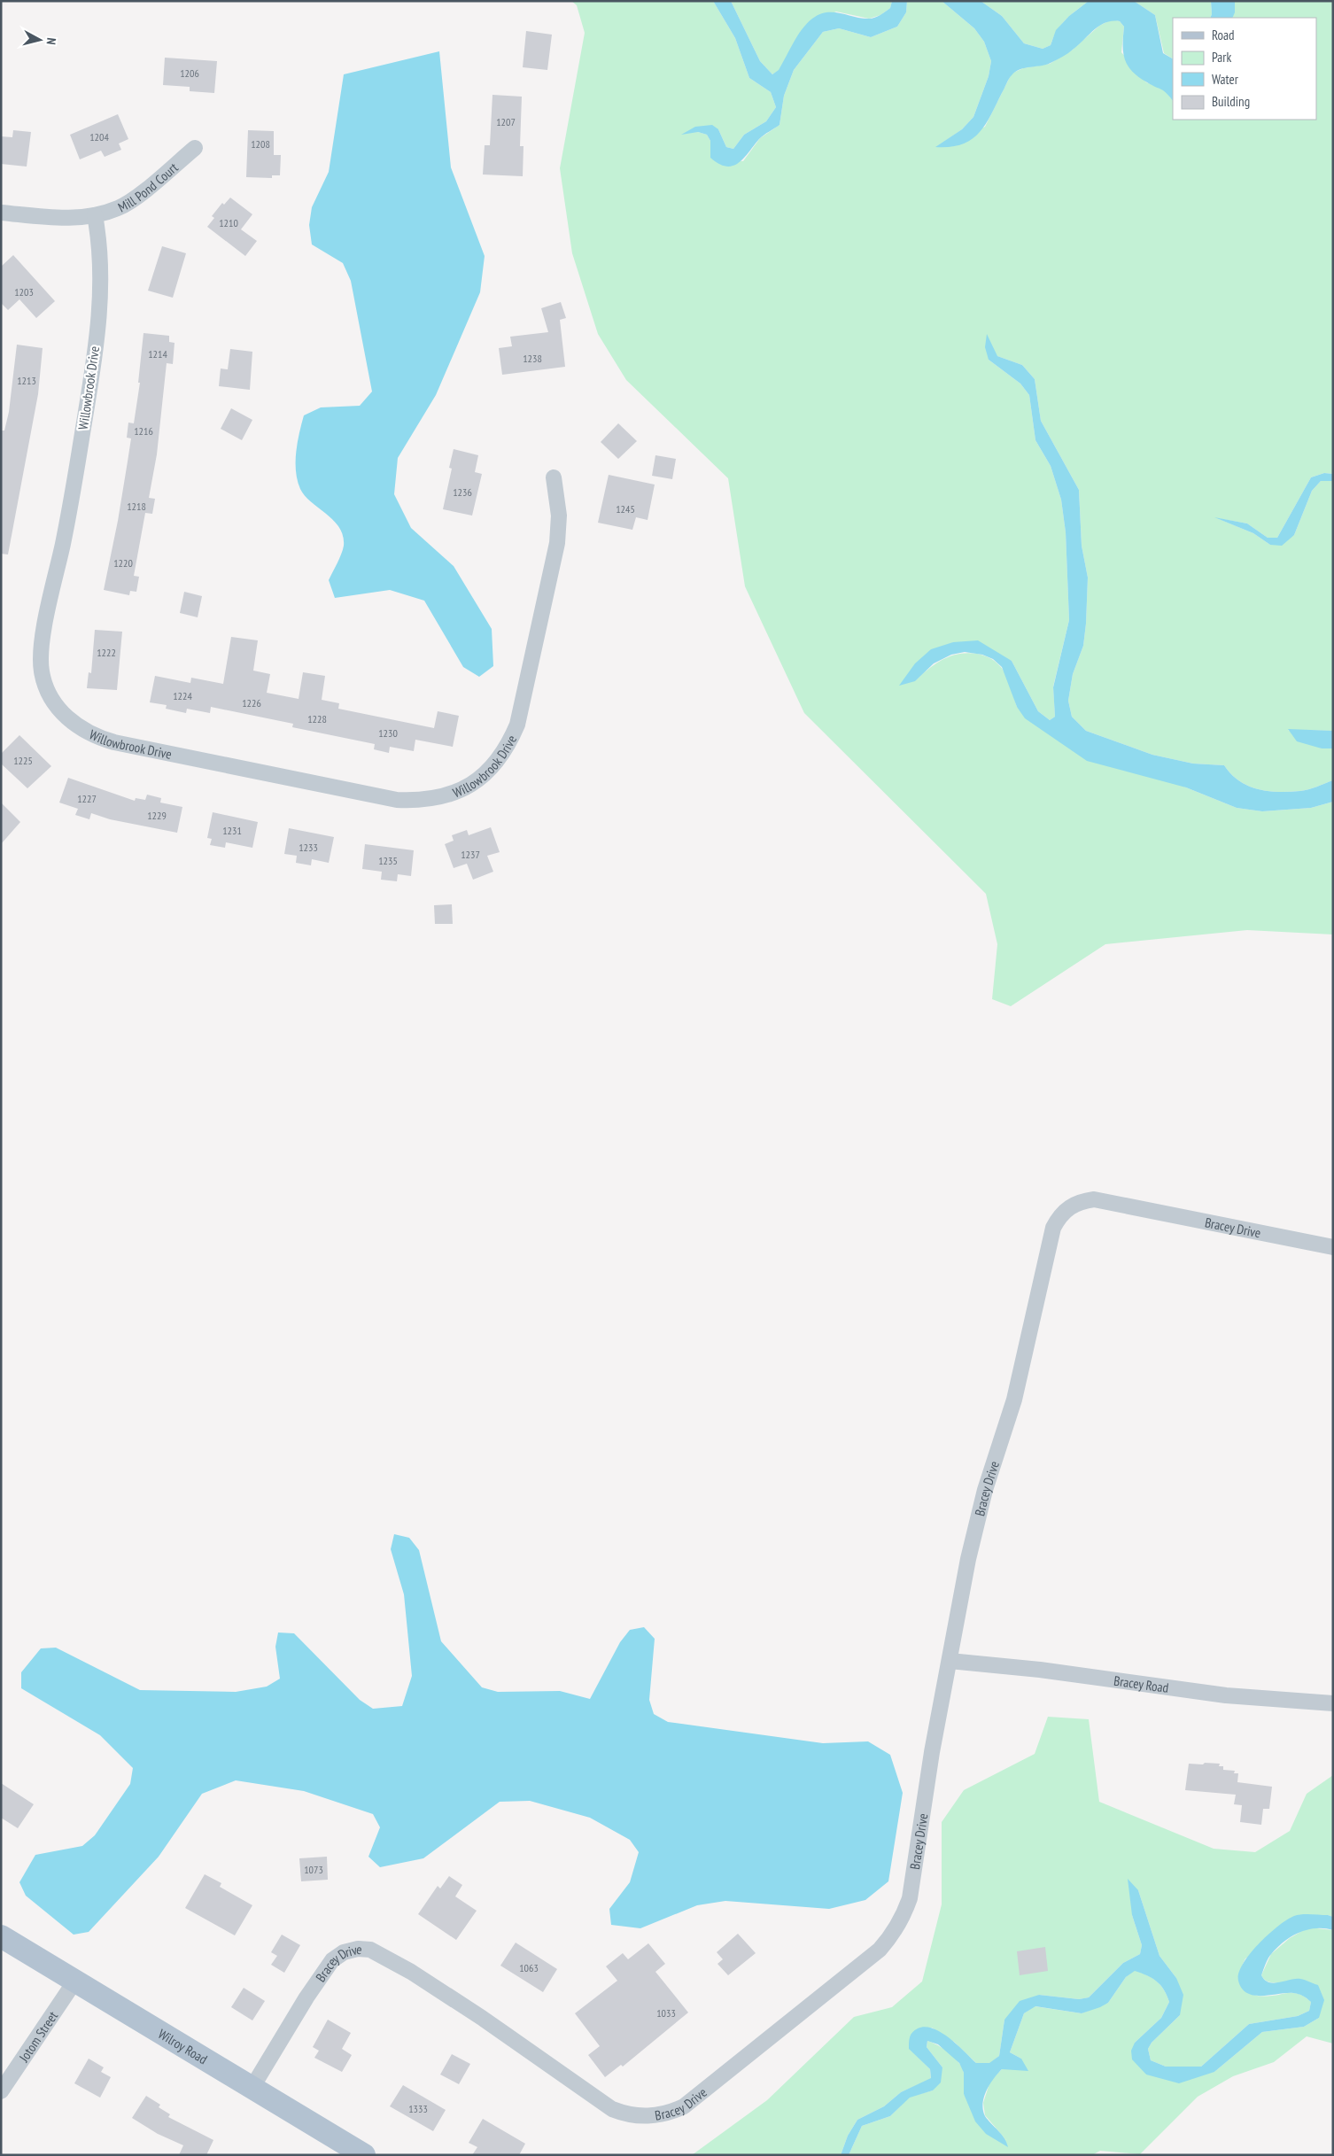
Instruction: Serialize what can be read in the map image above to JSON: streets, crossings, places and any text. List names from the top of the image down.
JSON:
{
  "streets": {
    "main road": ["Wilroy Road"],
    "street": [
      "Mill Pond Court",
      "Willowbrook Drive",
      "Bracey Drive",
      "Bracey Road",
      "Jotom Street"
    ]
  },
  "crossings": [
    ["Mill Pond Court", "Willowbrook Drive"],
    ["Bracey Drive", "Bracey Road"],
    ["Bracey Drive", "Wilroy Road"],
    ["Jotom Street", "Wilroy Road"]
  ],
  "house_numbers": [
    "1206",
    "1207",
    "1204",
    "1208",
    "1210",
    "1203",
    "1214",
    "1238",
    "1213",
    "1216",
    "1236",
    "1218",
    "1245",
    "1220",
    "1222",
    "1224",
    "1226",
    "1228",
    "1230",
    "1225",
    "1227",
    "1229",
    "1231",
    "1233",
    "1237",
    "1235",
    "1073",
    "1063",
    "1033",
    "1333"
  ],
  "legend": [
    "Road",
    "Park",
    "Water",
    "Building"
  ],
  "north": "right"
}
